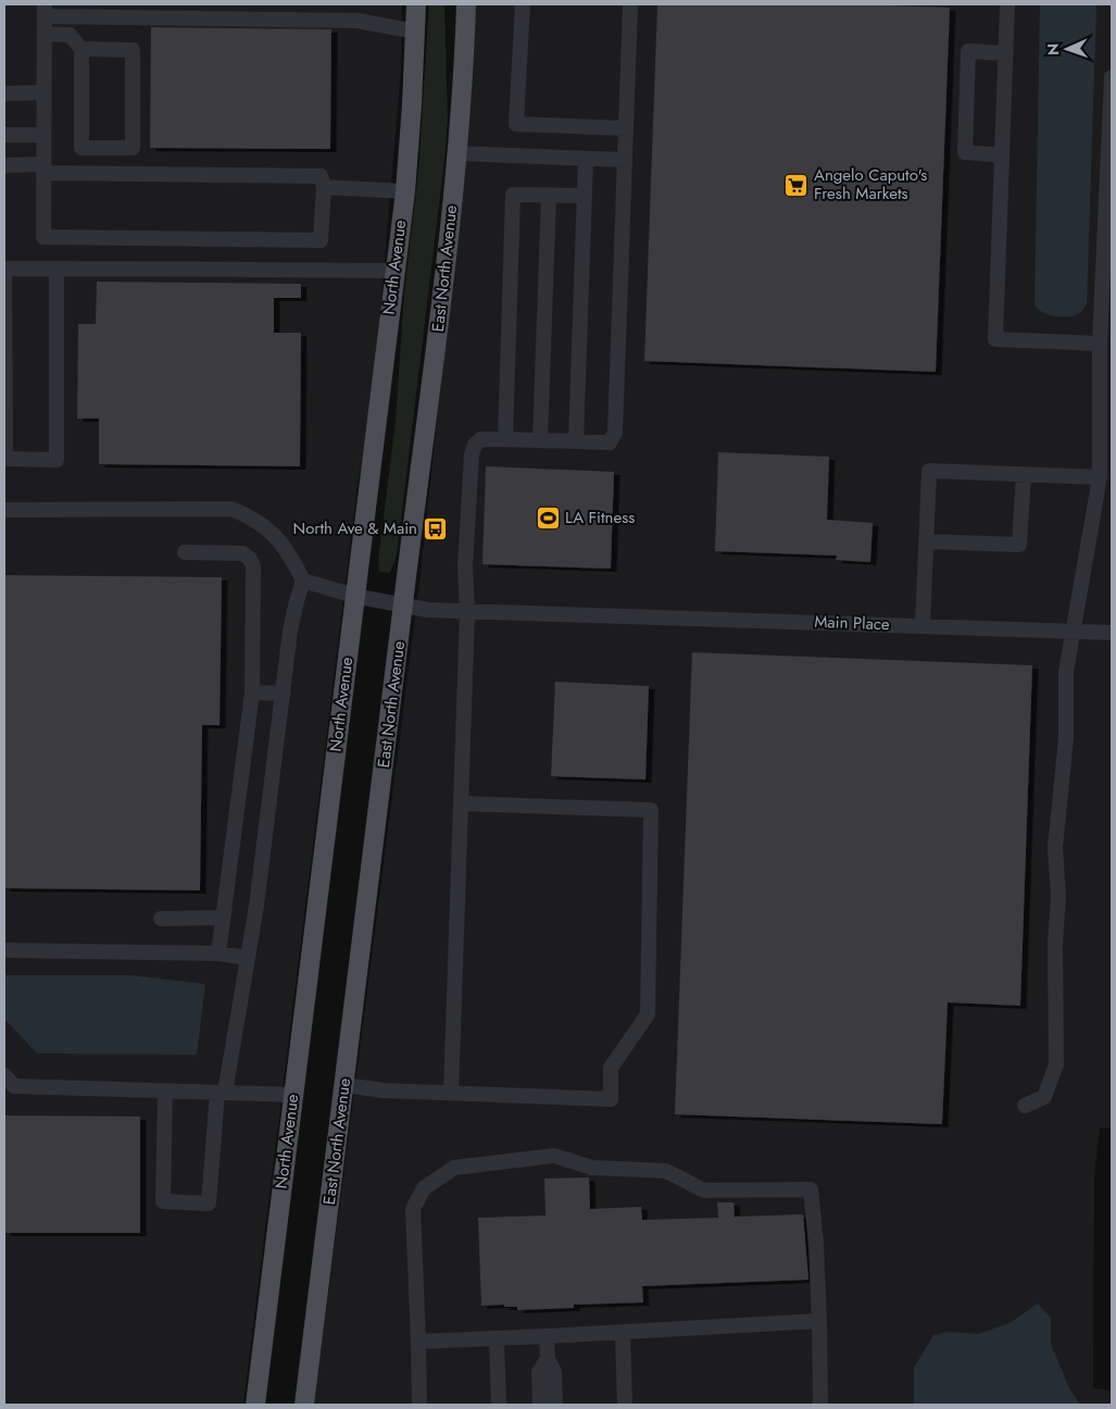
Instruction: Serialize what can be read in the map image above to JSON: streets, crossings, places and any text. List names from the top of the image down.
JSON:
{
  "streets": {
    "main road": ["North Avenue", "East North Avenue"],
    "street": ["Main Place"]
  },
  "crossings": [
    ["North Avenue", "Main Place"],
    ["East North Avenue", "Main Place"]
  ],
  "places": {
    "supermarket": ["Angelo Caputo's Fresh Markets"],
    "sports": ["LA Fitness"],
    "bus stop": ["North Ave & Main"]
  },
  "north": "left"
}
